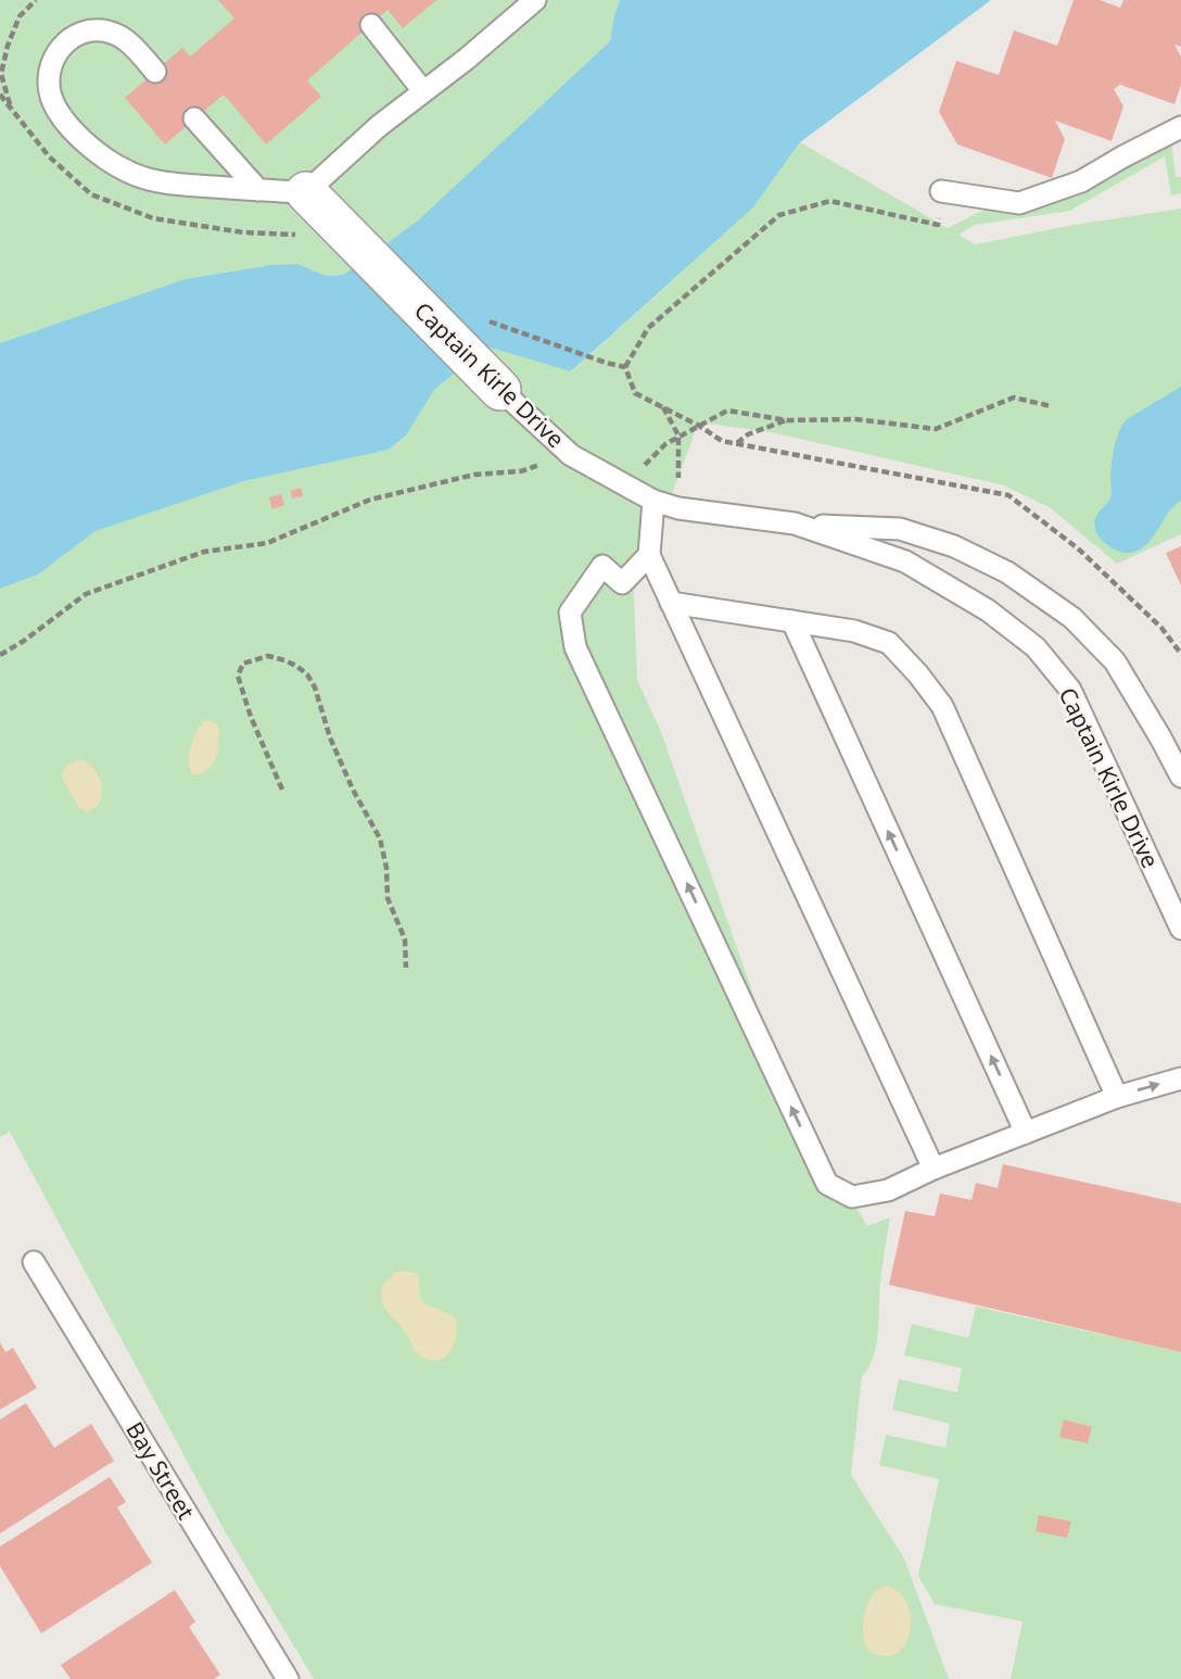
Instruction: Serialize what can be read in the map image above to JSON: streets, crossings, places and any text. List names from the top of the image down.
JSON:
{
  "streets": {
    "street": ["Captain Kirle Drive"],
    "lane": ["Bay Street"]
  }
}
